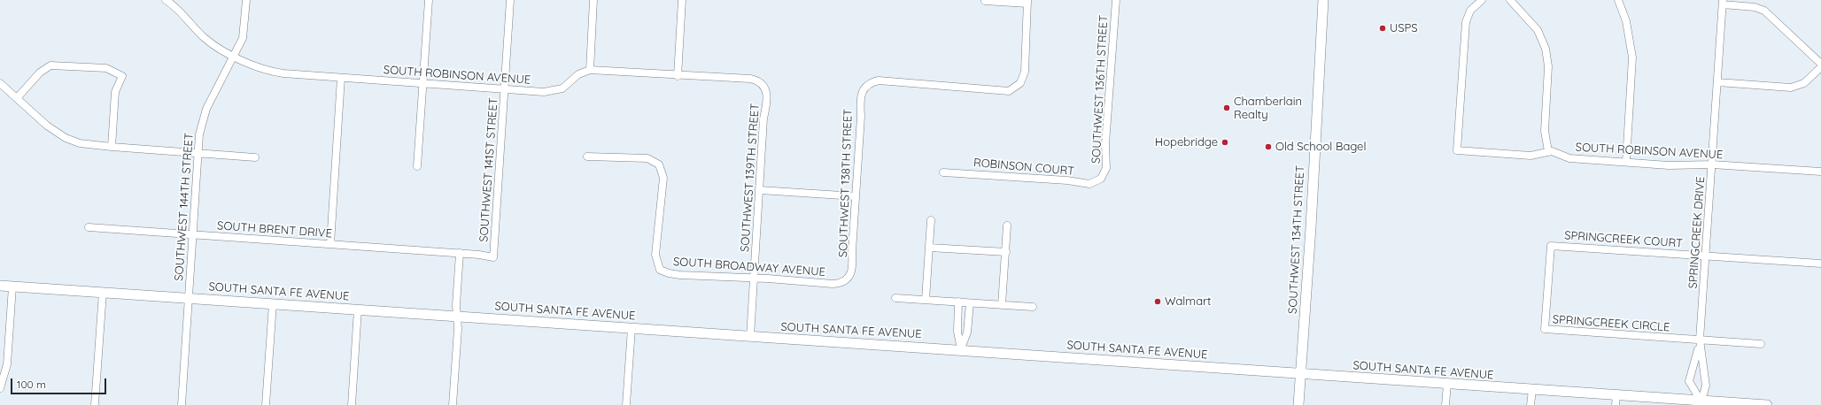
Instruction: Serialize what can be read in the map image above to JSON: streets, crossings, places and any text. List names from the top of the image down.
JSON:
{
  "streets": {
    "main road": ["SOUTHWEST 134TH STREET", "SOUTH SANTA FE AVENUE"],
    "street": [
      "SOUTH ROBINSON AVENUE",
      "SOUTHWEST 136TH STREET",
      "ROBINSON COURT",
      "SOUTHWEST 141ST STREET",
      "SOUTHWEST 139TH STREET",
      "SOUTHWEST 138TH STREET",
      "SOUTHWEST 144TH STREET",
      "SOUTH BRENT DRIVE",
      "SPRINGCREEK DRIVE",
      "SPRINGCREEK COURT",
      "SOUTH BROADWAY AVENUE",
      "SPRINGCREEK CIRCLE"
    ]
  },
  "crossings": [
    ["SOUTH ROBINSON AVENUE", "SOUTHWEST 141ST STREET"],
    ["SOUTH ROBINSON AVENUE", "SOUTHWEST 139TH STREET"],
    ["SOUTH ROBINSON AVENUE", "SOUTHWEST 144TH STREET"],
    ["SOUTH ROBINSON AVENUE", "SPRINGCREEK DRIVE"],
    ["SOUTHWEST 136TH STREET", "ROBINSON COURT"],
    ["SOUTHWEST 141ST STREET", "SOUTH BRENT DRIVE"],
    ["SOUTHWEST 139TH STREET", "SOUTH BROADWAY AVENUE"],
    ["SOUTHWEST 139TH STREET", "SOUTH SANTA FE AVENUE"],
    ["SOUTHWEST 138TH STREET", "SOUTH BROADWAY AVENUE"],
    ["SOUTHWEST 144TH STREET", "SOUTH BRENT DRIVE"],
    ["SOUTHWEST 144TH STREET", "SOUTH SANTA FE AVENUE"],
    ["SPRINGCREEK DRIVE", "SPRINGCREEK COURT"],
    ["SPRINGCREEK DRIVE", "SOUTH SANTA FE AVENUE"],
    ["SPRINGCREEK DRIVE", "SPRINGCREEK CIRCLE"],
    ["SOUTHWEST 134TH STREET", "SOUTH SANTA FE AVENUE"],
    ["SPRINGCREEK COURT", "SPRINGCREEK CIRCLE"]
  ],
  "places": [
    "USPS",
    "Chamberlain Realty",
    "Hopebridge",
    "Old School Bagel",
    "Walmart"
  ],
  "scale_bar": "100 m"
}
